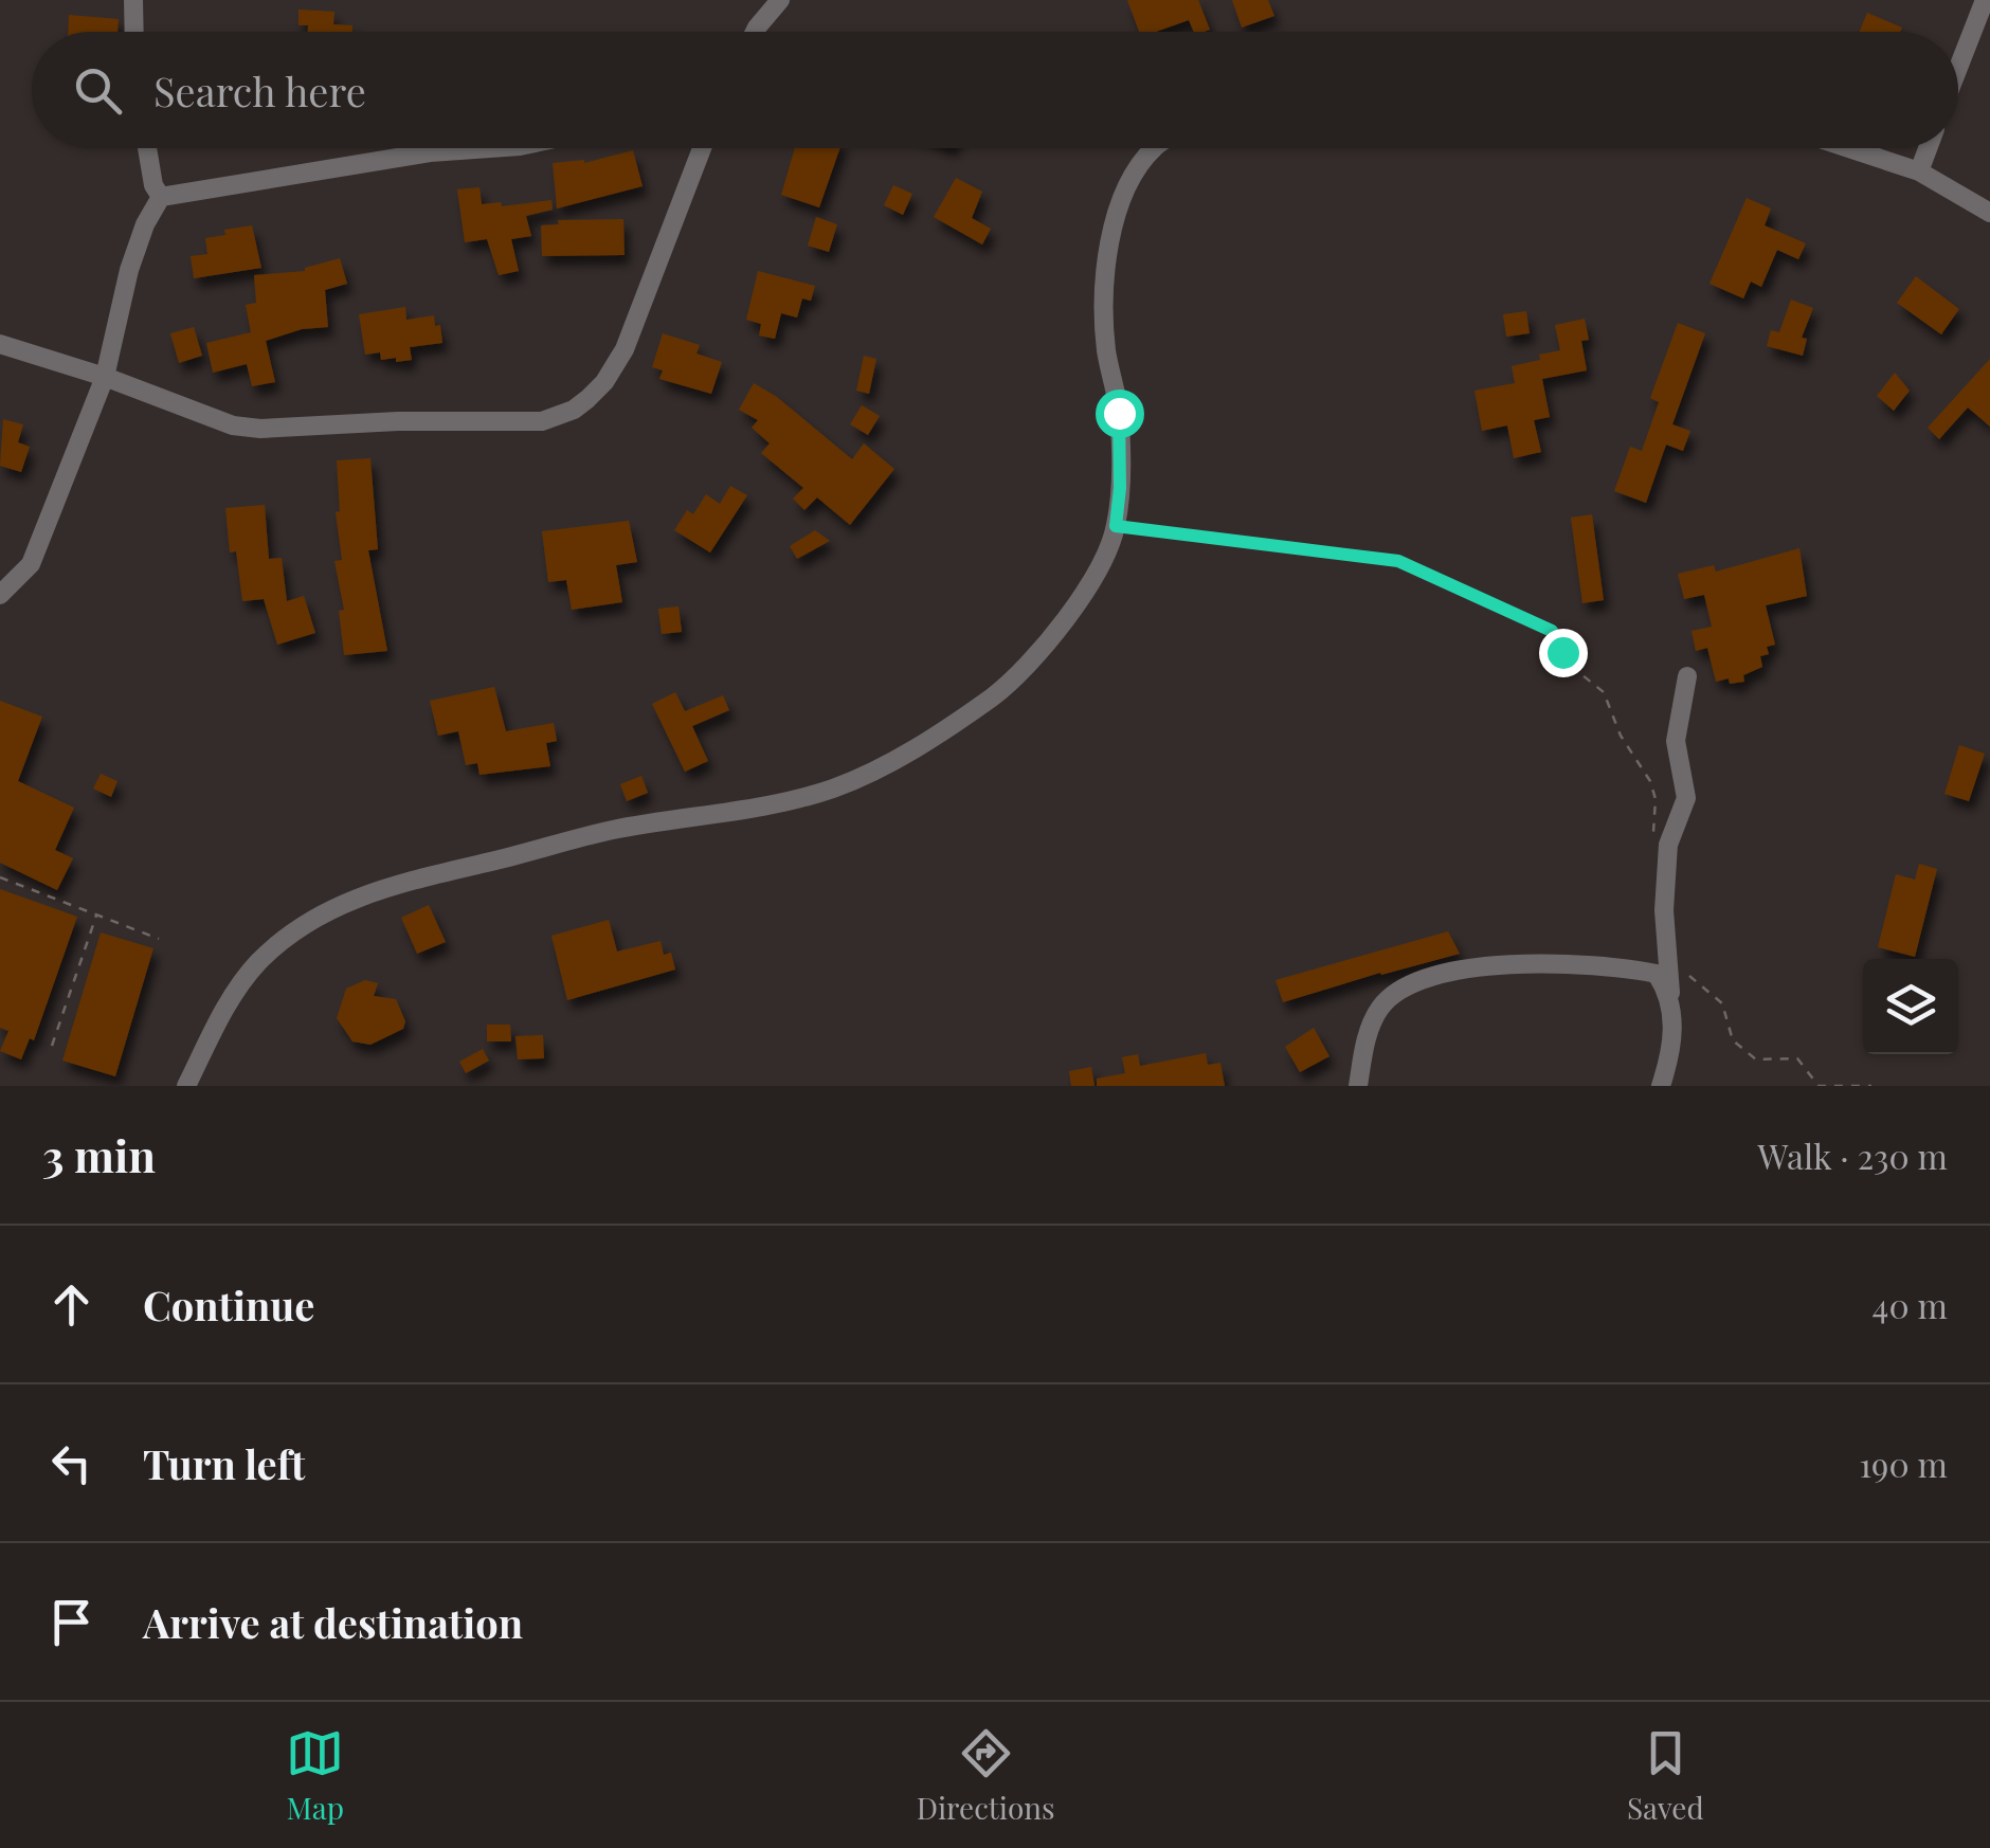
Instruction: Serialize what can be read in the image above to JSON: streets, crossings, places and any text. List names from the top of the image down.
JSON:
{
  "page": {
    "search": "Search here",
    "heading": ["3 min", "Walk · 230 m"],
    "list": [
      ["Continue", "40 m"],
      ["Turn left", "190 m"],
      "Arrive at destination"
    ],
    "nav": ["Map", "Directions", "Saved"]
  }
}
